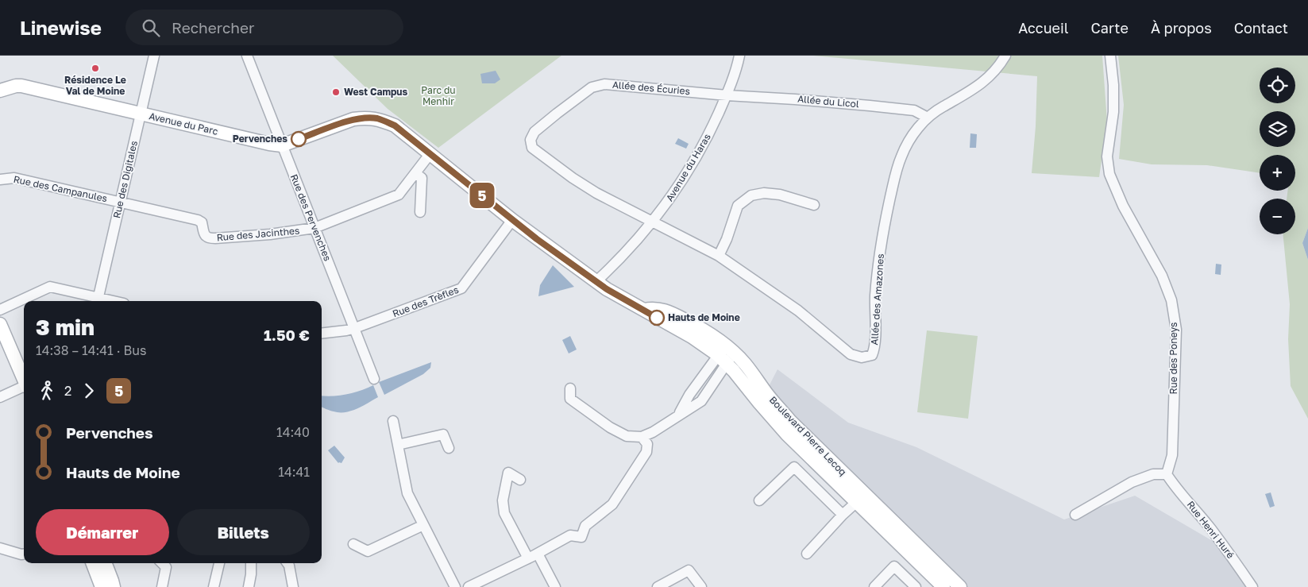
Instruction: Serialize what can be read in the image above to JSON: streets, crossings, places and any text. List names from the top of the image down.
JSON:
{
  "streets": {
    "street": [
      "Allée des Écuries",
      "Allée du Licol",
      "Avenue du Parc",
      "Avenue du Haras",
      "Rue des Digitales",
      "Rue des Campanules",
      "Rue des Pervenches",
      "Rue des Jacinthes",
      "Allée des Amazones",
      "Rue des Trèfles",
      "Rue des Poneys",
      "Boulevard Pierre Lecoq",
      "Rue Henri Huré"
    ]
  },
  "crossings": [
    ["Allée des Écuries", "Allée du Licol"],
    ["Allée des Écuries", "Avenue du Haras"],
    ["Allée des Écuries", "Allée des Amazones"],
    ["Allée du Licol", "Avenue du Haras"],
    ["Allée du Licol", "Allée des Amazones"],
    ["Avenue du Parc", "Avenue du Haras"],
    ["Avenue du Parc", "Rue des Digitales"],
    ["Avenue du Parc", "Rue des Pervenches"],
    ["Avenue du Parc", "Rue des Trèfles"],
    ["Avenue du Parc", "Boulevard Pierre Lecoq"],
    ["Avenue du Haras", "Allée des Amazones"],
    ["Avenue du Haras", "Boulevard Pierre Lecoq"],
    ["Rue des Digitales", "Rue des Campanules"],
    ["Rue des Digitales", "Rue des Jacinthes"],
    ["Rue des Campanules", "Rue des Jacinthes"],
    ["Rue des Pervenches", "Rue des Jacinthes"],
    ["Rue des Pervenches", "Rue des Trèfles"],
    ["Rue des Poneys", "Rue Henri Huré"]
  ],
  "parks": ["Parc du Menhir"],
  "places": [
    "Résidence Le Val de Moine",
    "West Campus",
    "Pervenches",
    "Hauts de Moine"
  ],
  "lines": ["bus line 5"],
  "page": {
    "header": "Linewise",
    "search": "Rechercher",
    "nav": [
      "Accueil",
      "Carte",
      "À propos",
      "Contact"
    ],
    "on_map": "5",
    "map_buttons": ["+", "−"],
    "heading": ["3 min", "14:38 – 14:41 · Bus", "1.50 €"],
    "legs": ["2", "5"],
    "list": [
      {
        "name": "Pervenches",
        "value": "14:40"
      },
      {
        "name": "Hauts de Moine",
        "value": "14:41"
      }
    ],
    "buttons": ["Démarrer", "Billets"]
  }
}
